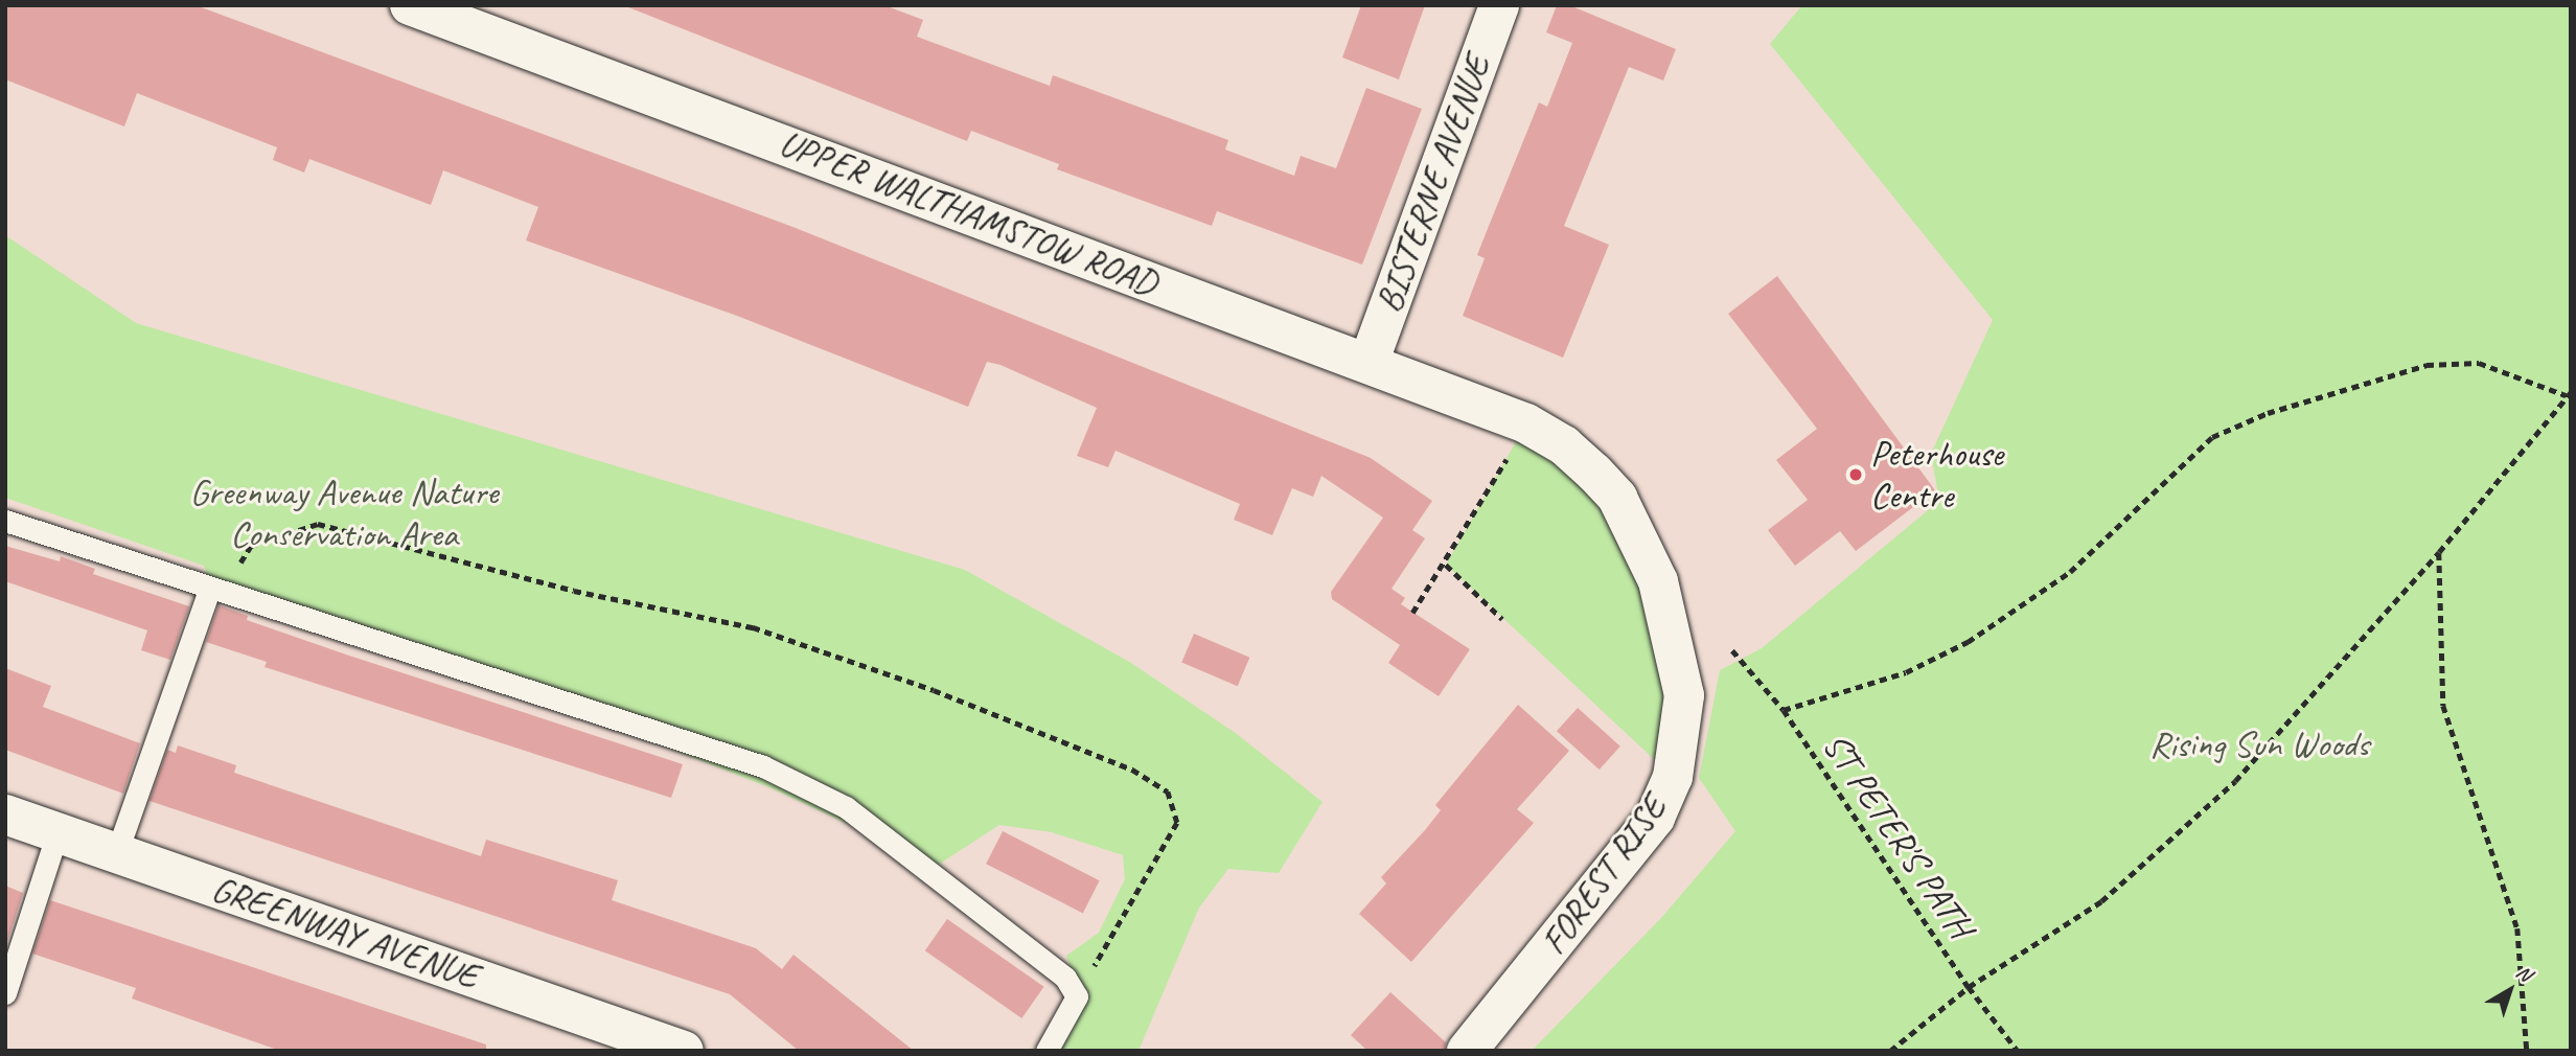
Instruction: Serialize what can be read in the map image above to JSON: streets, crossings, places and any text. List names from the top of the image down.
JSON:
{
  "streets": {
    "street": [
      "BISTERNE AVENUE",
      "UPPER WALTHAMSTOW ROAD",
      "FOREST RISE",
      "GREENWAY AVENUE"
    ],
    "path": ["ST PETER'S PATH"]
  },
  "crossings": [
    ["BISTERNE AVENUE", "UPPER WALTHAMSTOW ROAD"],
    ["UPPER WALTHAMSTOW ROAD", "FOREST RISE"]
  ],
  "parks": ["Greenway Avenue Nature Conservation Area", "Rising Sun Woods"],
  "places": ["Peterhouse Centre"],
  "north": "top right"
}
